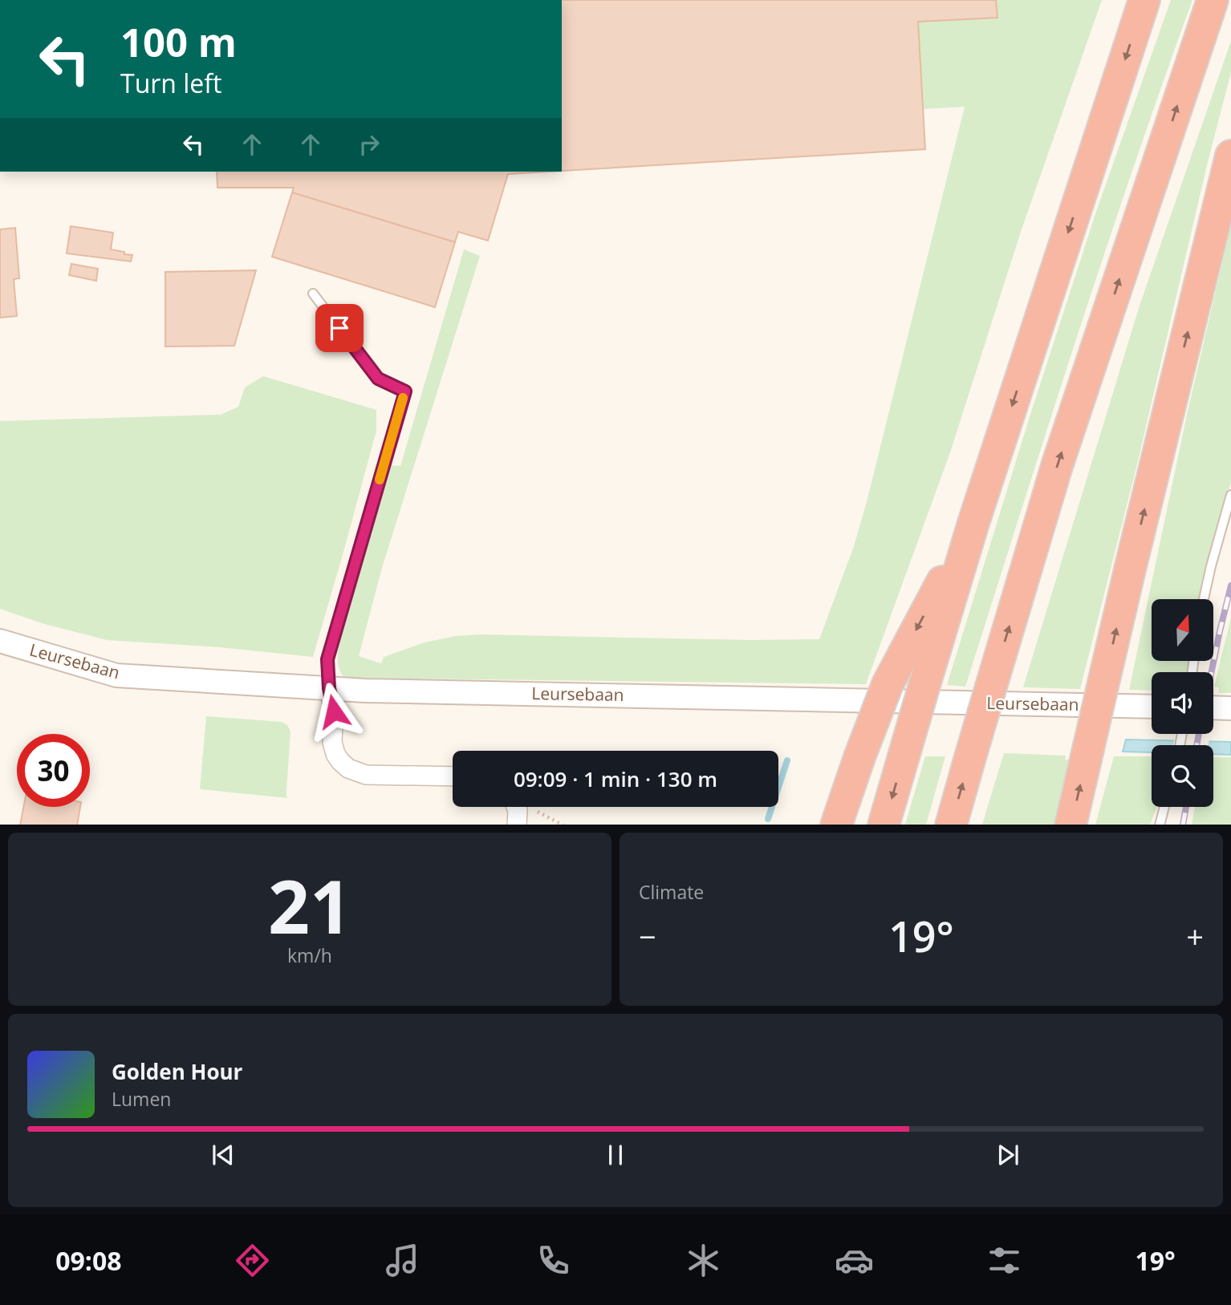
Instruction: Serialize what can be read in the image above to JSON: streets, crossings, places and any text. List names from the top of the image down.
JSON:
{
  "streets": {
    "street": ["Leursebaan"]
  },
  "north": "top",
  "page": {
    "turn": ["100 m", "Turn left"],
    "limit": "30",
    "trip": "09:09 · 1 min · 130 m",
    "tile": [
      ["21", "km/h"],
      "Climate"
    ],
    "heat": ["−", "19°", "+"],
    "song": ["Golden Hour", "Lumen"],
    "tabs": ["09:08", "19°"]
  }
}
